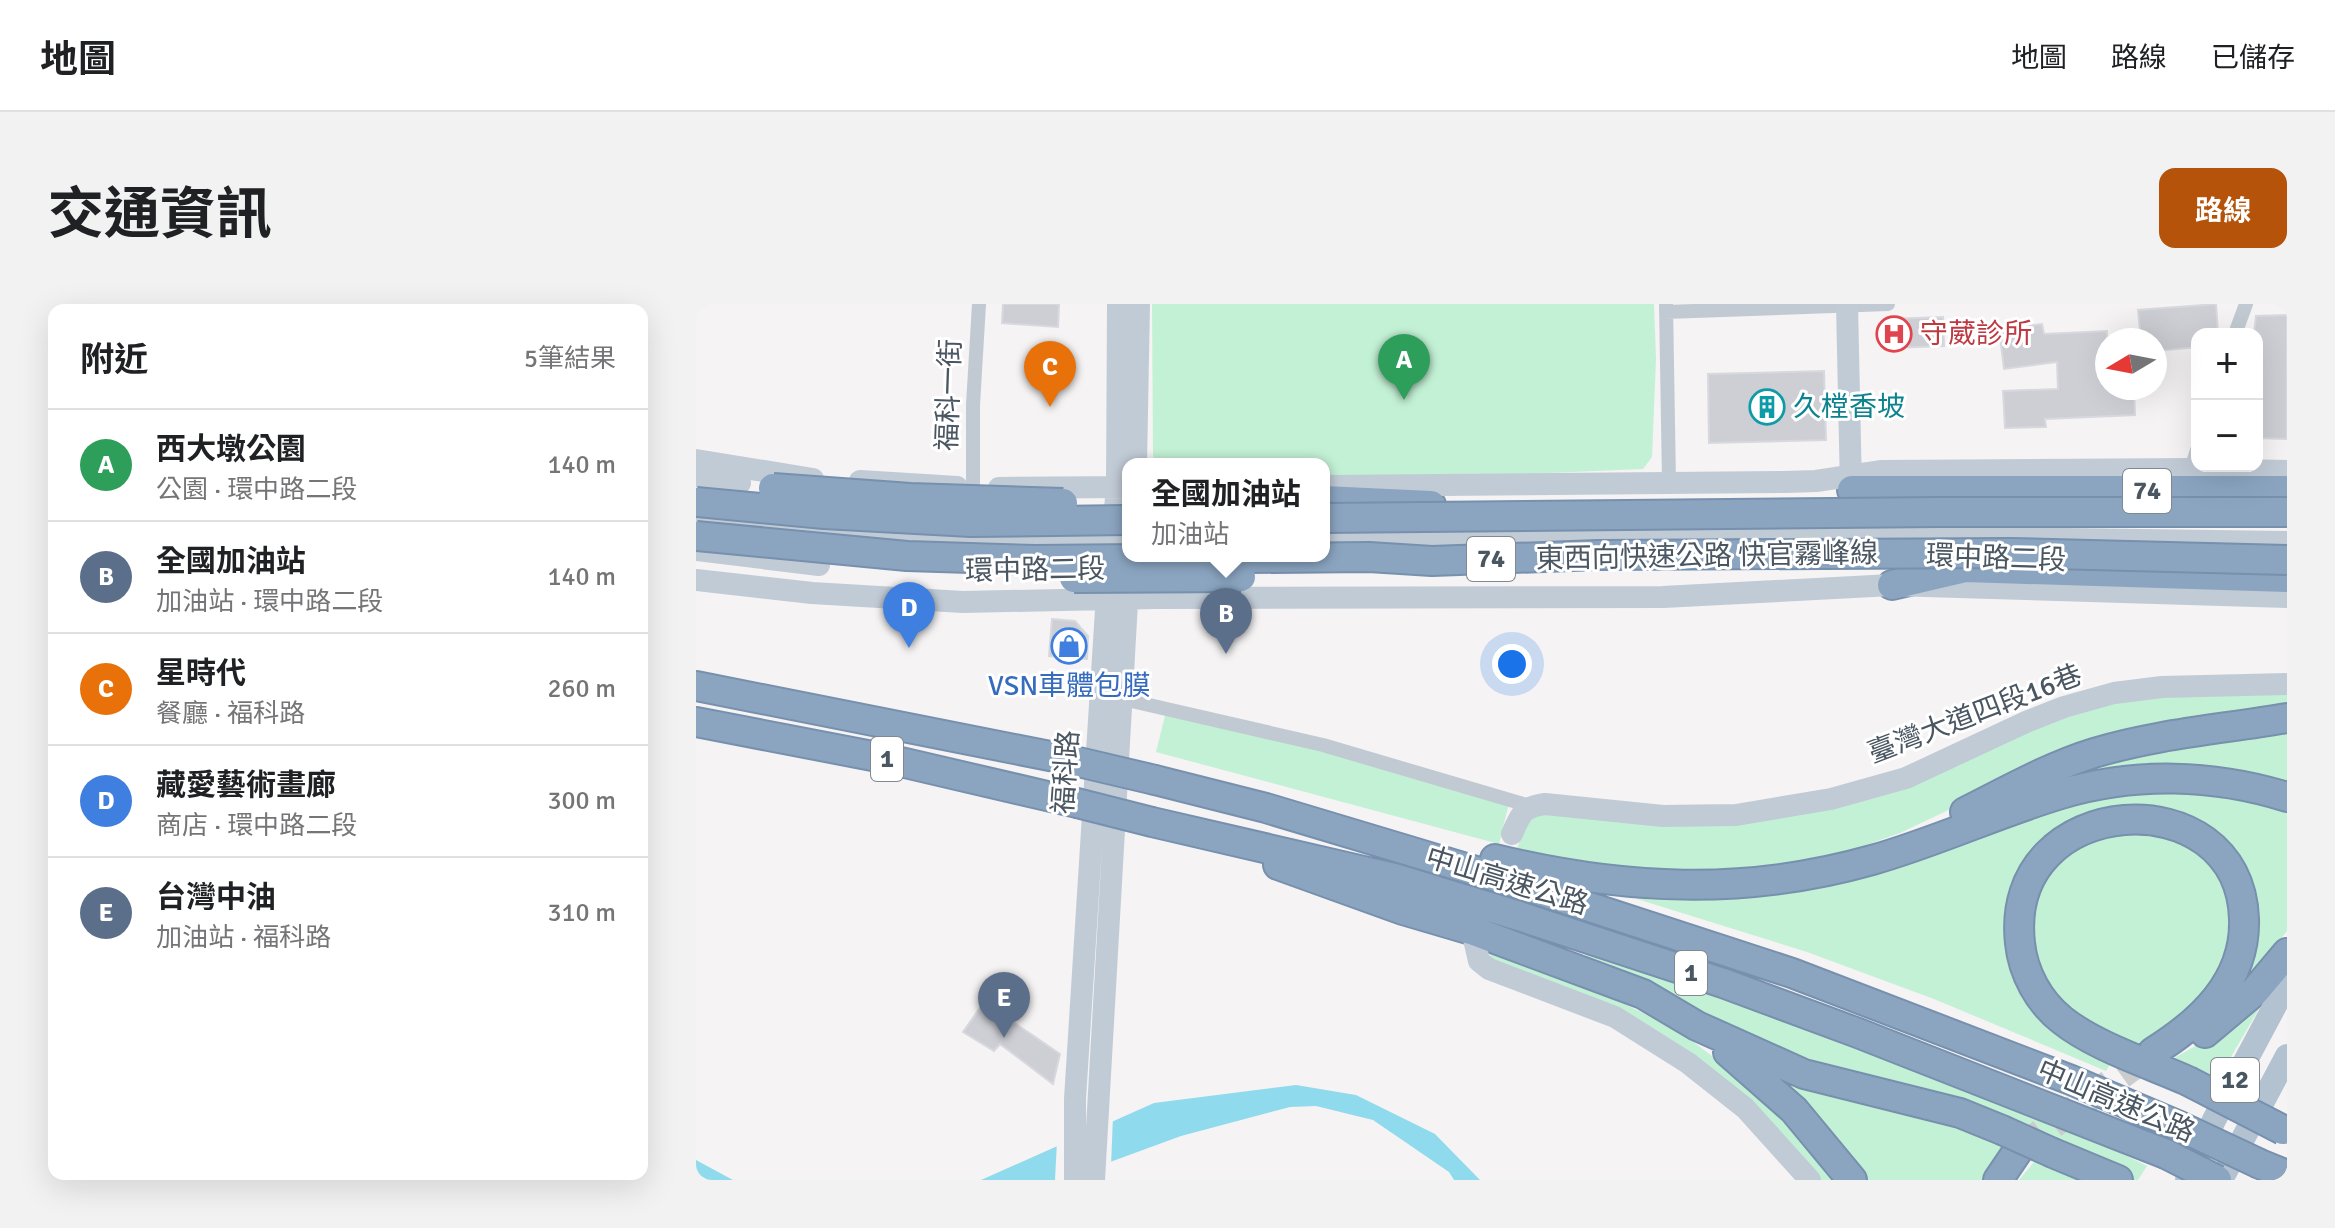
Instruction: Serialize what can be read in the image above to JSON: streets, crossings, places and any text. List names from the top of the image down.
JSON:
{
  "streets": {
    "highway": [
      "74",
      "東西向快速公路 快官霧峰線",
      "1",
      "中山高速公路"
    ],
    "main road": ["12"],
    "street": [
      "福科一街",
      "環中路二段",
      "臺灣大道四段16巷",
      "福科路"
    ]
  },
  "crossings": [
    ["74", "東西向快速公路 快官霧峰線"],
    ["環中路二段", "福科路"],
    ["中山高速公路", "12"]
  ],
  "places": {
    "hospital": ["守葳診所"],
    "building": ["久樘香坡"],
    "shop": ["VSN車體包膜"]
  },
  "north": "left",
  "page": {
    "header": "地圖",
    "nav": ["地圖", "路線", "已儲存"],
    "title": "交通資訊",
    "buttons": "路線",
    "heading": ["附近", "5筆結果"],
    "map_buttons": ["+", "−"],
    "pins": [
      "A",
      "C",
      "D",
      "B",
      "E"
    ],
    "list": [
      {
        "mark": "A",
        "name": "西大墩公園",
        "note": "公園 · 環中路二段",
        "value": "140 m"
      },
      {
        "mark": "B",
        "name": "全國加油站",
        "note": "加油站 · 環中路二段",
        "value": "140 m"
      },
      {
        "mark": "C",
        "name": "星時代",
        "note": "餐廳 · 福科路",
        "value": "260 m"
      },
      {
        "mark": "D",
        "name": "藏愛藝術畫廊",
        "note": "商店 · 環中路二段",
        "value": "300 m"
      },
      {
        "mark": "E",
        "name": "台灣中油",
        "note": "加油站 · 福科路",
        "value": "310 m"
      }
    ],
    "popup": ["全國加油站", "加油站"]
  }
}
